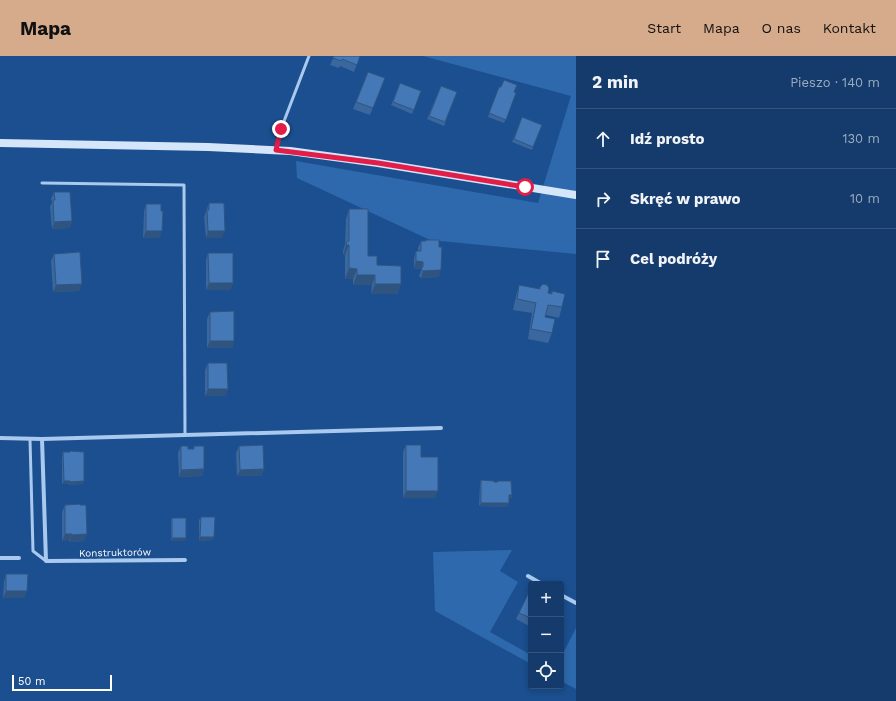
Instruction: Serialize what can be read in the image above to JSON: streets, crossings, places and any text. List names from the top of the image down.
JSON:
{
  "streets": {
    "street": ["Konstruktorów"]
  },
  "scale_bar": "50 m",
  "page": {
    "header": "Mapa",
    "nav": [
      "Start",
      "Mapa",
      "O nas",
      "Kontakt"
    ],
    "heading": ["2 min", "Pieszo · 140 m"],
    "list": [
      ["Idź prosto", "130 m"],
      ["Skręć w prawo", "10 m"],
      "Cel podróży"
    ],
    "map_buttons": ["+", "−"],
    "scale": "50 m"
  }
}
